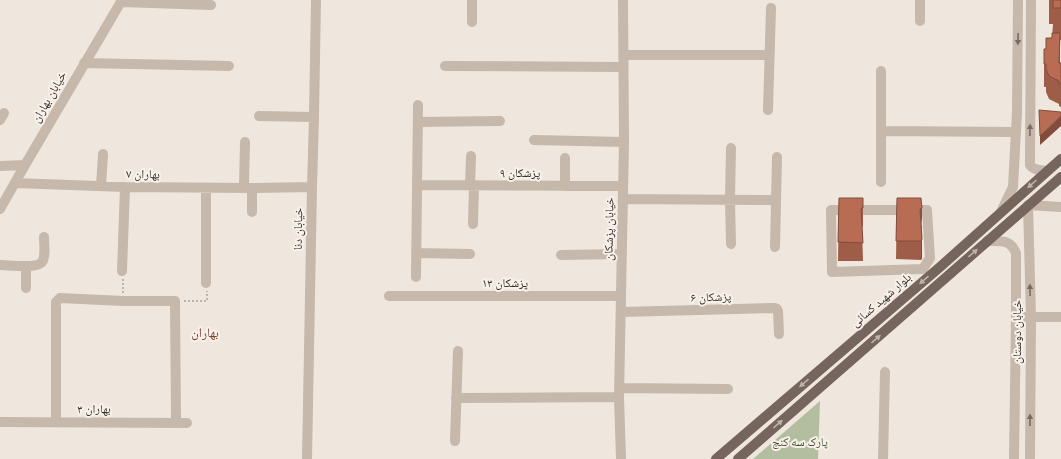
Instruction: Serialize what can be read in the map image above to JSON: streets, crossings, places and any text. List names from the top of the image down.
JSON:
{
  "streets": {
    "main road": ["بلوار شهید کسائی"],
    "street": [
      "خیابان بهاران",
      "۹ پزشکان",
      "۷ بهاران",
      "خیابان دنا",
      "خیابان پزشکان",
      "۱۳ پزشکان",
      "۶ پزشکان",
      "خیابان دوستان",
      "۳ بهاران"
    ]
  },
  "crossings": [
    ["خیابان بهاران", "۷ بهاران"],
    ["۹ پزشکان", "خیابان پزشکان"],
    ["۷ بهاران", "خیابان دنا"],
    ["خیابان پزشکان", "۱۳ پزشکان"],
    ["خیابان پزشکان", "۶ پزشکان"]
  ],
  "districts": ["بهاران"],
  "parks": ["پارک سه کنج"]
}
